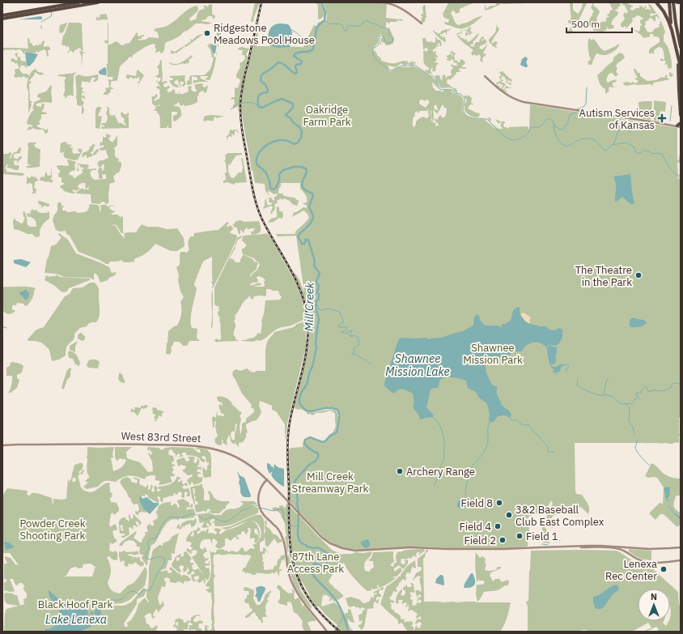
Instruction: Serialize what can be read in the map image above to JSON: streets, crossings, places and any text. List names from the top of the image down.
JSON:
{
  "streets": {
    "main road": ["West 83rd Street"]
  },
  "water": ["Mill Creek", "Shawnee Mission Lake", "Lake Lenexa"],
  "parks": [
    "Oakridge Farm Park",
    "Shawnee Mission Park",
    "Mill Creek Streamway Park",
    "Powder Creek Shooting Park",
    "87th Lane Access Park",
    "Black Hoof Park"
  ],
  "places": {
    "other": [
      "Ridgestone Meadows Pool House",
      "The Theatre in the Park",
      "Archery Range",
      "Field 8",
      "3&2 Baseball Club East Complex",
      "Field 4",
      "Field 1",
      "Field 2",
      "Lenexa Rec Center"
    ],
    "health": ["Autism Services of Kansas"]
  },
  "scale_bar": "500 m",
  "north": "top"
}
